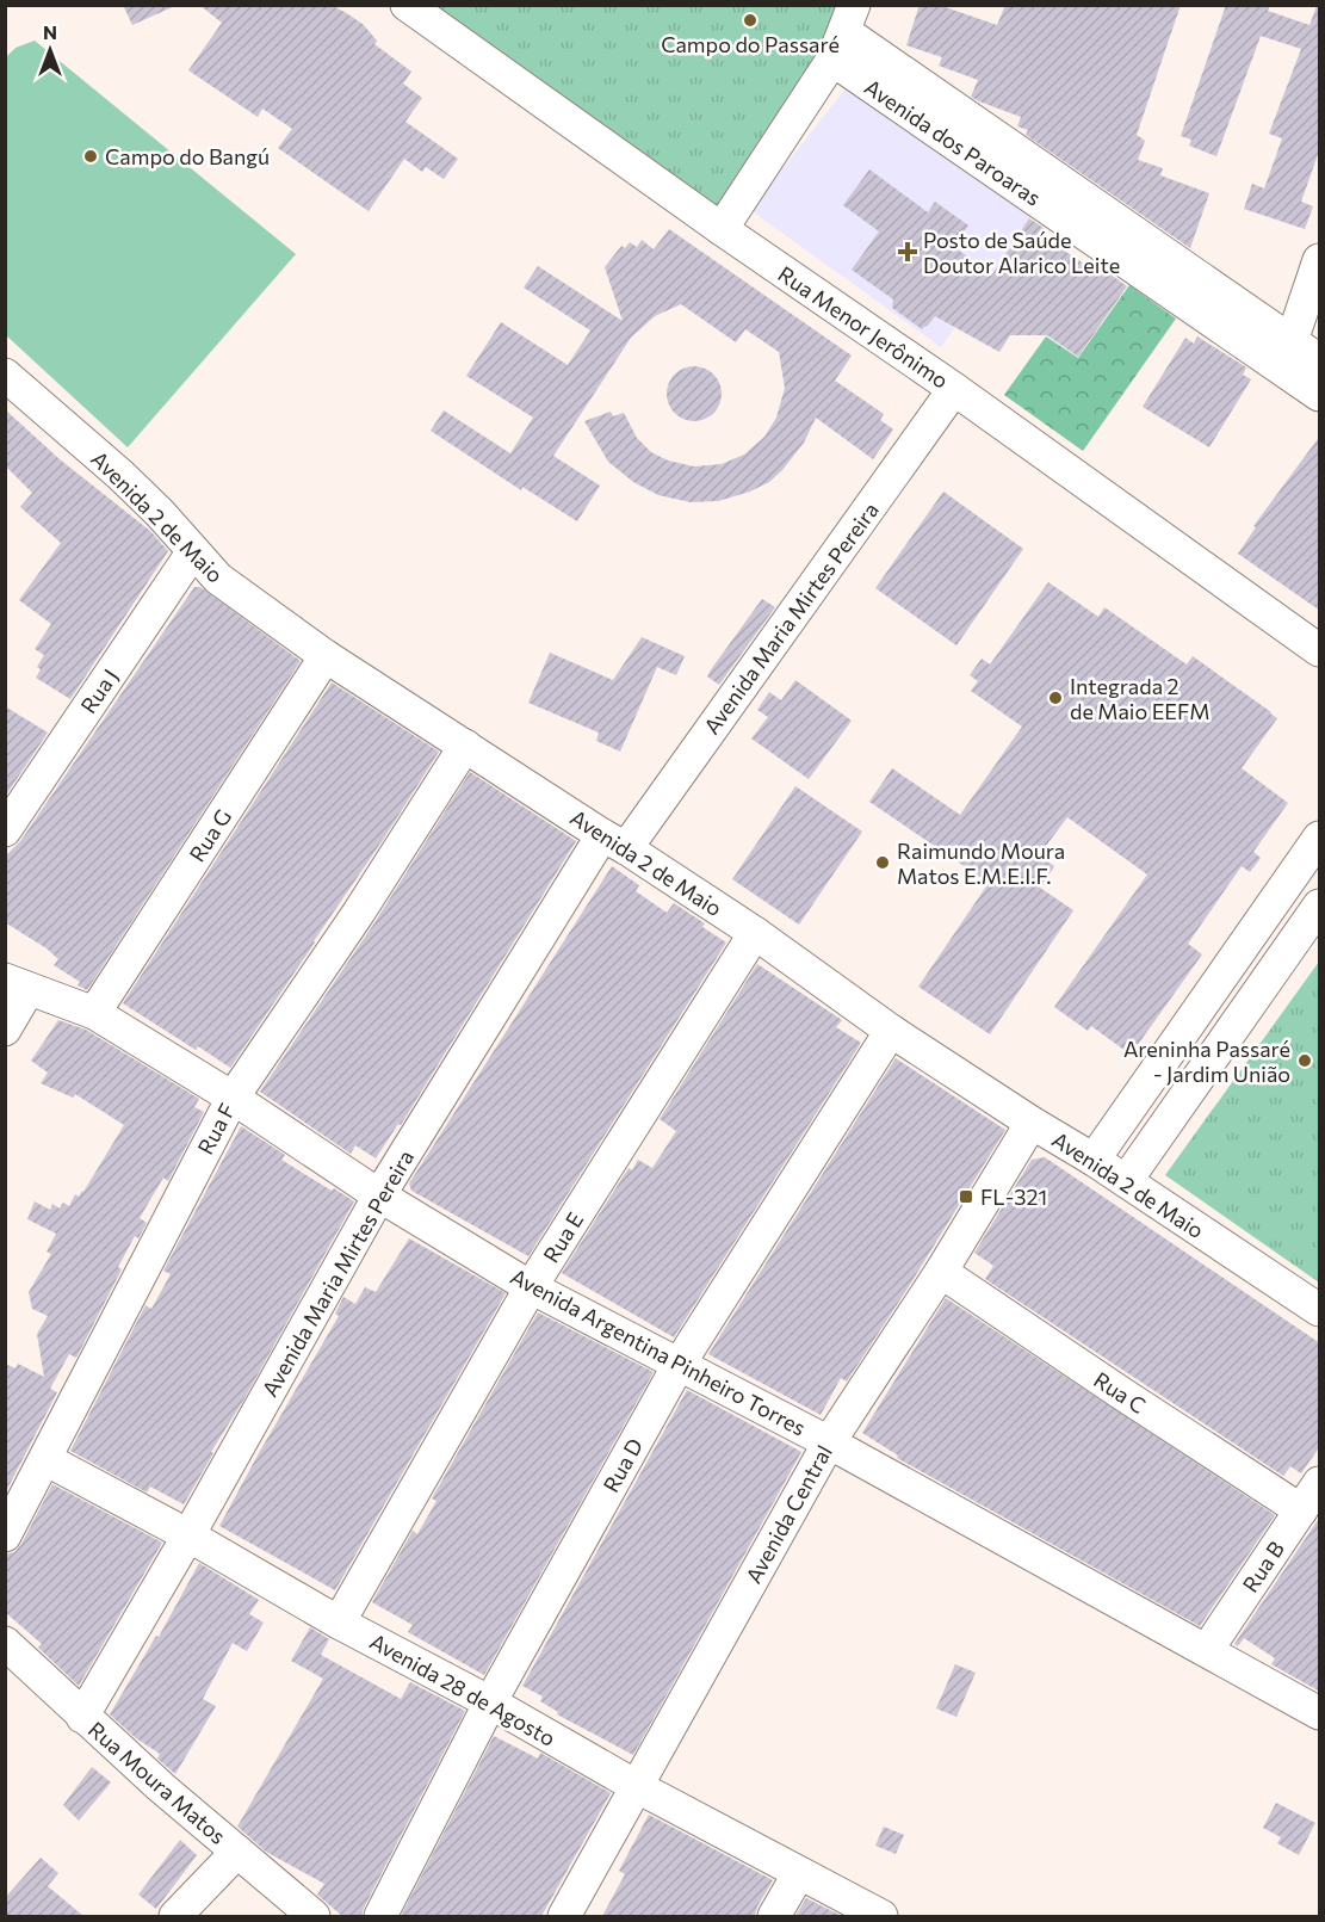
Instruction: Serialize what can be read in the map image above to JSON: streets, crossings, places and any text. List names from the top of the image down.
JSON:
{
  "streets": {
    "street": [
      "Avenida dos Paroaras",
      "Rua Menor Jerônimo",
      "Avenida 2 de Maio",
      "Avenida Maria Mirtes Pereira",
      "Rua J",
      "Rua G",
      "Rua F",
      "Rua E",
      "Avenida Argentina Pinheiro Torres",
      "Rua C",
      "Rua D",
      "Avenida Central",
      "Rua B",
      "Avenida 28 de Agosto",
      "Rua Moura Matos"
    ]
  },
  "crossings": [
    ["Rua Menor Jerônimo", "Avenida Maria Mirtes Pereira"],
    ["Avenida 2 de Maio", "Avenida Maria Mirtes Pereira"],
    ["Avenida 2 de Maio", "Rua J"],
    ["Avenida 2 de Maio", "Rua G"],
    ["Avenida 2 de Maio", "Rua F"],
    ["Avenida 2 de Maio", "Rua E"],
    ["Avenida 2 de Maio", "Rua D"],
    ["Avenida 2 de Maio", "Avenida Central"],
    ["Avenida Maria Mirtes Pereira", "Avenida Argentina Pinheiro Torres"],
    ["Avenida Maria Mirtes Pereira", "Avenida 28 de Agosto"],
    ["Avenida Maria Mirtes Pereira", "Rua Moura Matos"],
    ["Rua G", "Avenida Argentina Pinheiro Torres"],
    ["Rua F", "Avenida Argentina Pinheiro Torres"],
    ["Rua F", "Avenida 28 de Agosto"],
    ["Rua E", "Avenida Argentina Pinheiro Torres"],
    ["Rua E", "Avenida 28 de Agosto"],
    ["Avenida Argentina Pinheiro Torres", "Rua D"],
    ["Avenida Argentina Pinheiro Torres", "Avenida Central"],
    ["Avenida Argentina Pinheiro Torres", "Rua B"],
    ["Rua C", "Avenida Central"],
    ["Rua C", "Rua B"],
    ["Rua D", "Avenida 28 de Agosto"],
    ["Avenida Central", "Avenida 28 de Agosto"]
  ],
  "places": {
    "other": [
      "Campo do Passaré",
      "Campo do Bangú",
      "Integrada 2 de Maio EEFM",
      "Raimundo Moura Matos E.M.E.I.F.",
      "Areninha Passaré - Jardim União"
    ],
    "health": ["Posto de Saúde Doutor Alarico Leite"],
    "transit": ["FL-321"]
  },
  "north": "top"
}
